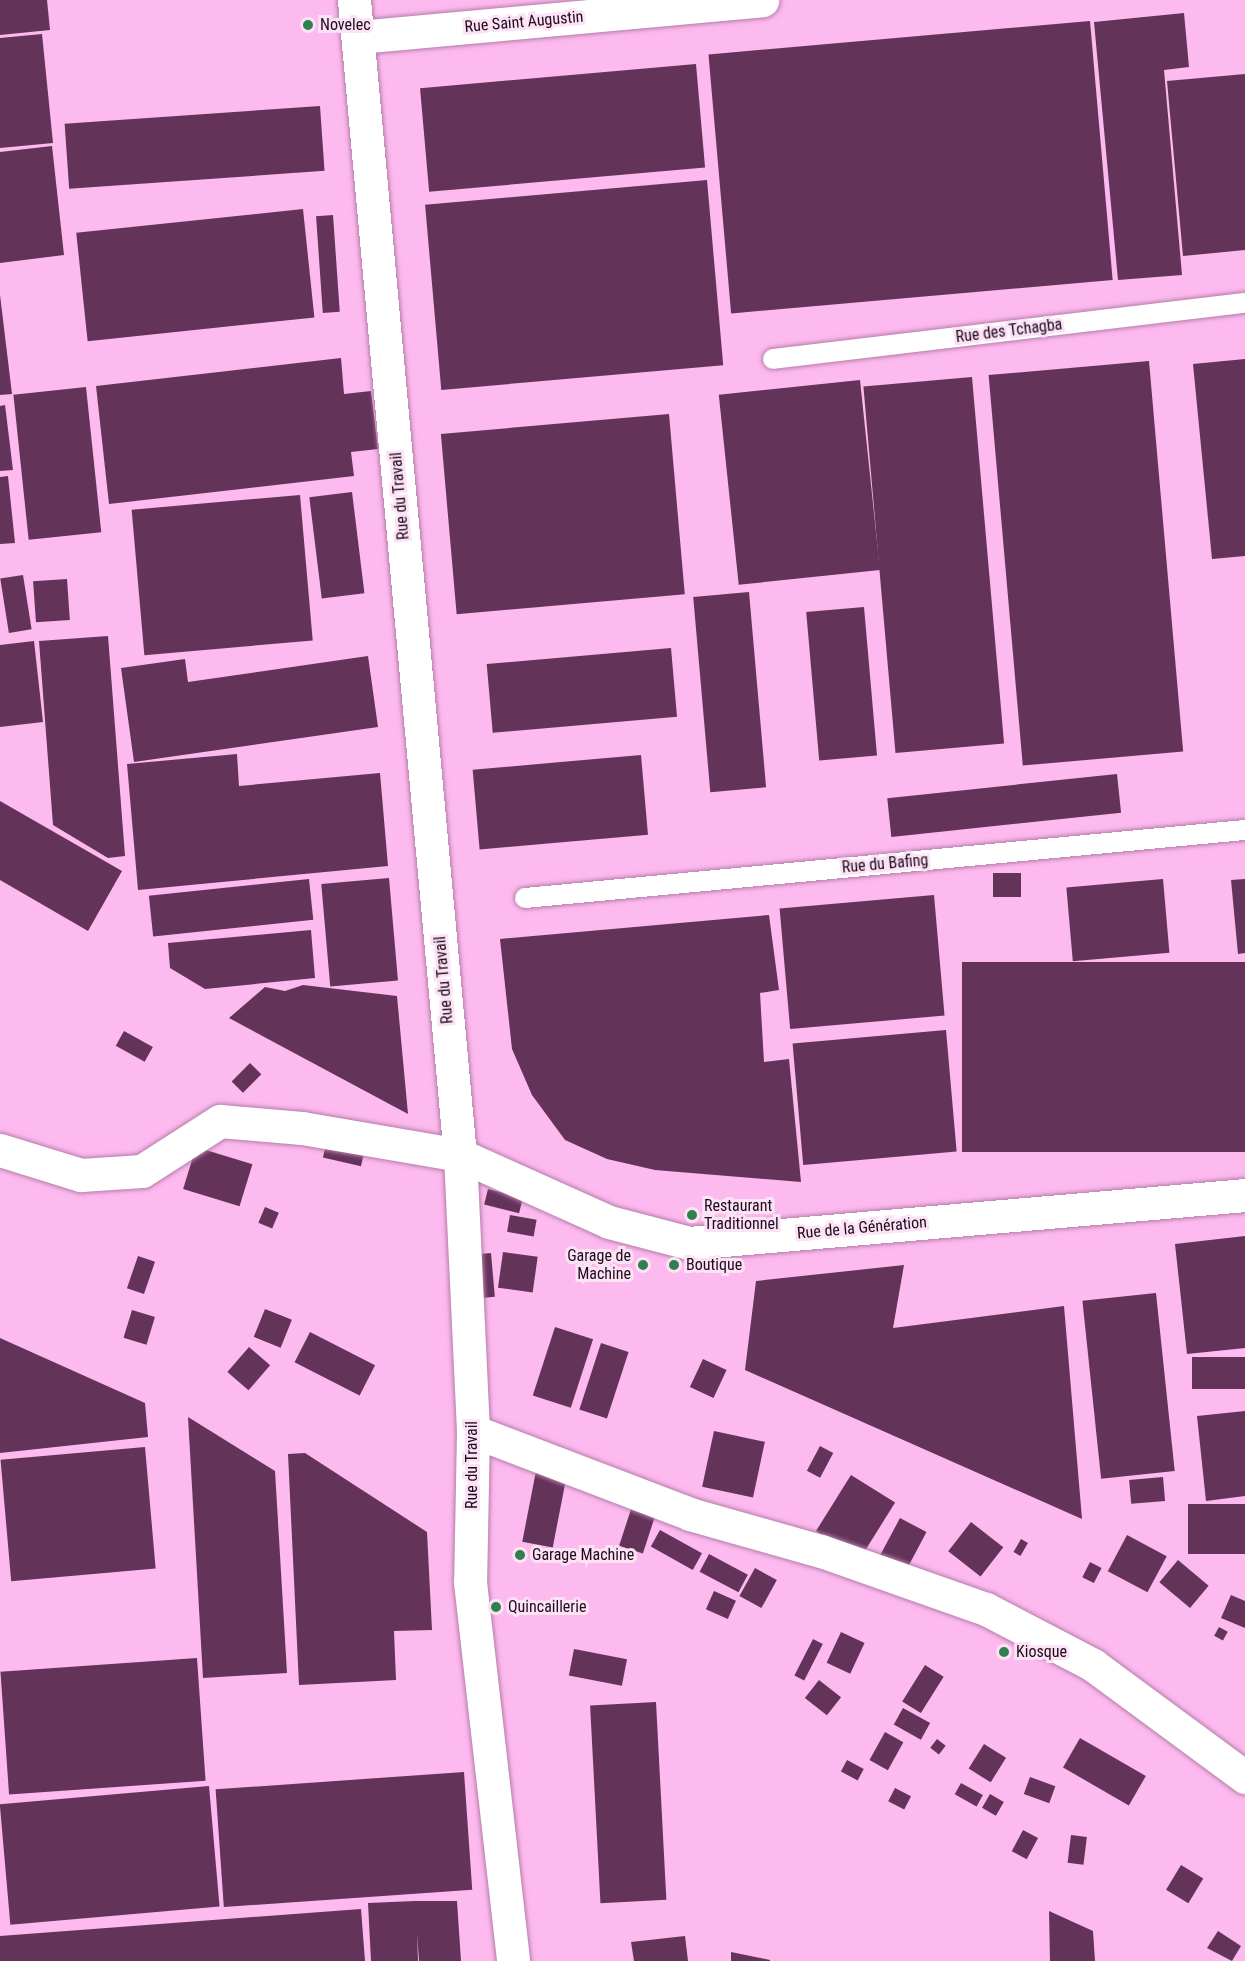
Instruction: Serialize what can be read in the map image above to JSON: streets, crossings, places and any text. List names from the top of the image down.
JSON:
{
  "streets": {
    "street": ["Rue Saint Augustin", "Rue du Travail", "Rue de la Génération"],
    "lane": ["Rue des Tchagba", "Rue du Bafing"]
  },
  "crossings": [
    ["Rue Saint Augustin", "Rue du Travail"],
    ["Rue du Travail", "Rue de la Génération"]
  ],
  "places": [
    "Novelec",
    "Restaurant Traditionnel",
    "Garage de Machine",
    "Boutique",
    "Garage Machine",
    "Quincaillerie",
    "Kiosque"
  ]
}
